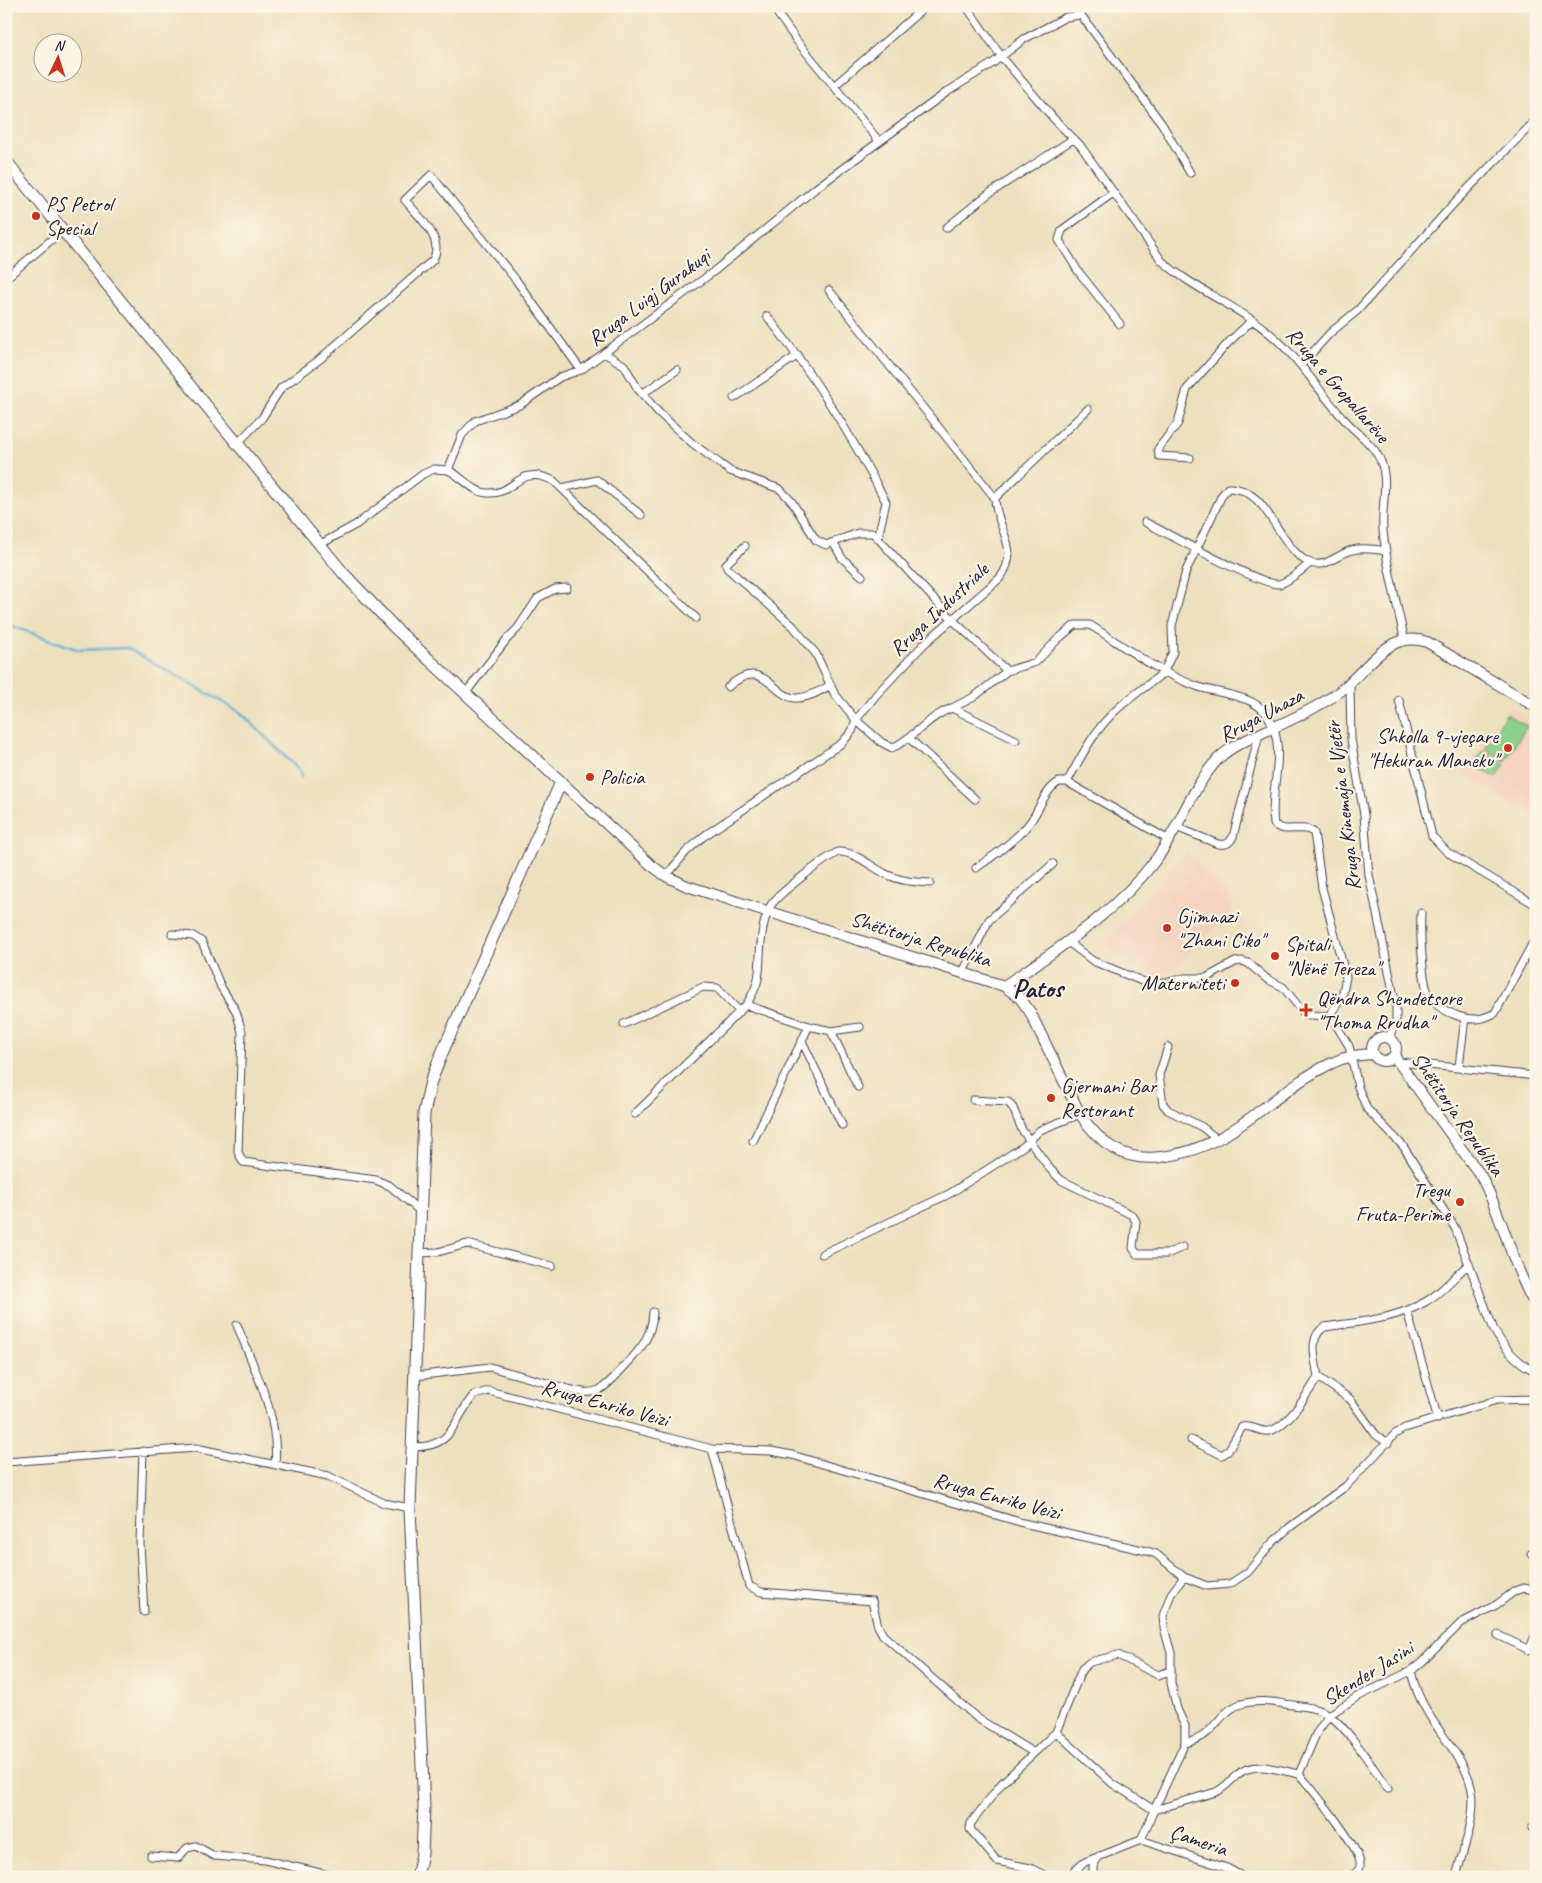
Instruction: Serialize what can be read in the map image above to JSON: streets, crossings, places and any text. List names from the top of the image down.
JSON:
{
  "streets": {
    "main road": ["Rruga Unaza", "Shëtitorja Republika"],
    "street": [
      "Rruga Luigj Gurakuqi",
      "Rruga e Gropallarëve",
      "Rruga Industriale",
      "Rruga Kinemaja e Vjetër",
      "Rruga Enriko Veizi",
      "Skender Jasini",
      "Çameria"
    ]
  },
  "crossings": [
    ["Rruga Luigj Gurakuqi", "Rruga e Gropallarëve"],
    ["Rruga e Gropallarëve", "Rruga Unaza"],
    ["Rruga Industriale", "Shëtitorja Republika"],
    ["Rruga Unaza", "Rruga Kinemaja e Vjetër"],
    ["Rruga Unaza", "Shëtitorja Republika"],
    ["Rruga Kinemaja e Vjetër", "Shëtitorja Republika"]
  ],
  "districts": ["Patos"],
  "places": {
    "other": [
      "PS Petrol Special",
      "Shkolla 9-vjeçare \"Hekuran Maneku\"",
      "Policia",
      "Gjimnazi \"Zhani Ciko\"",
      "Spitali \"Nënë Tereza\"",
      "Materniteti",
      "Gjermani Bar Restorant",
      "Tregu Fruta-Perime"
    ],
    "health": ["Qëndra Shendetsore \"Thoma Rrudha\""]
  },
  "north": "top"
}
